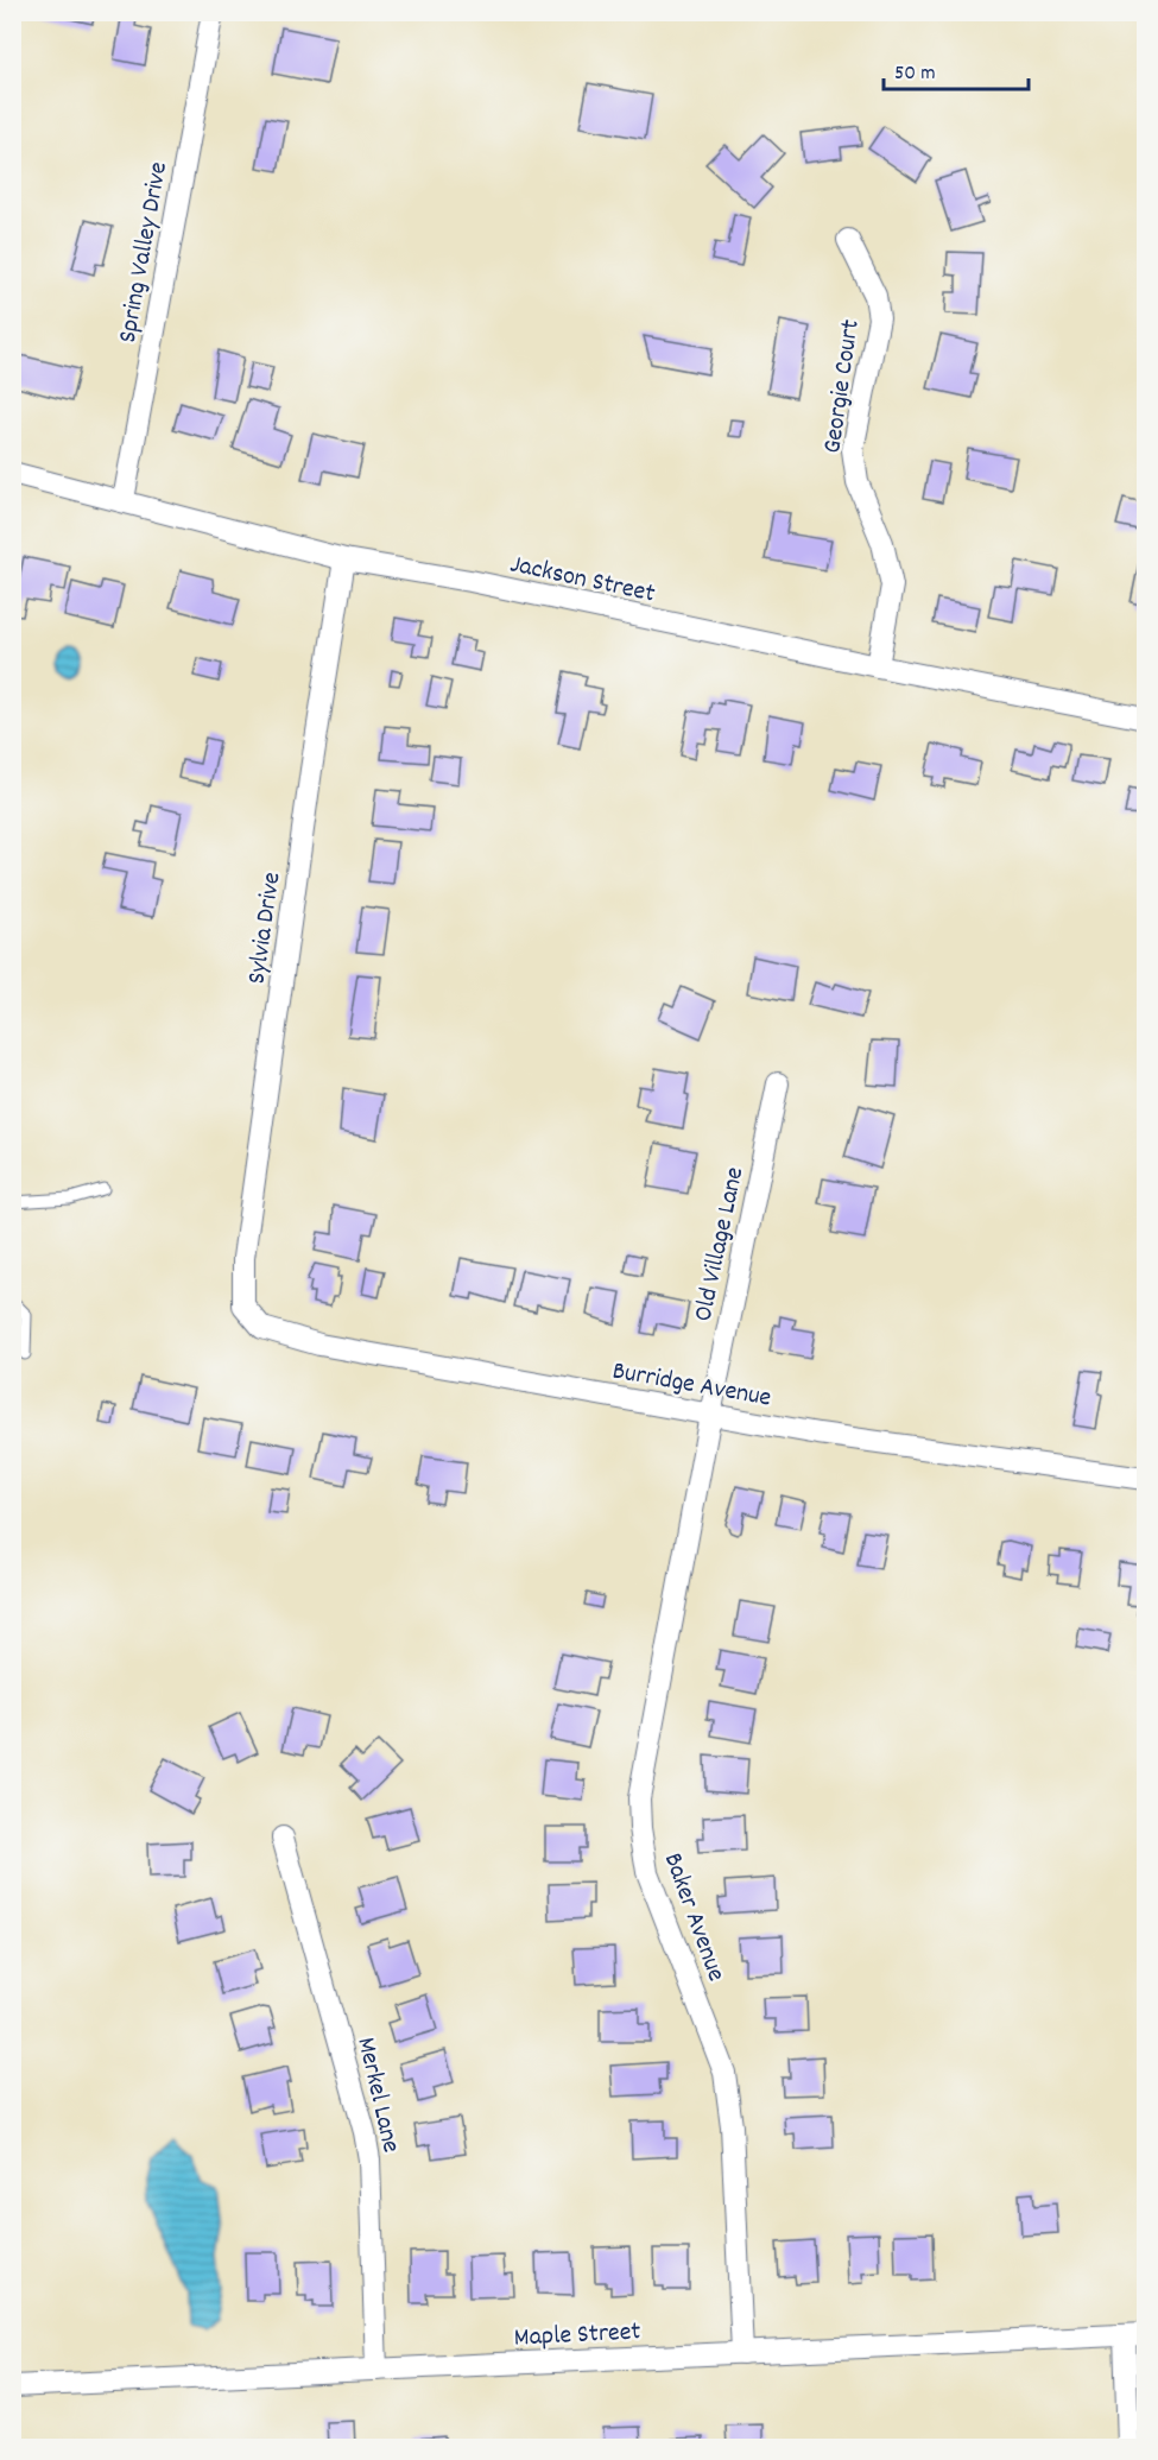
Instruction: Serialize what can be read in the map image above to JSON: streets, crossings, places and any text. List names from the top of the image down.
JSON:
{
  "streets": {
    "street": [
      "Spring Valley Drive",
      "Georgie Court",
      "Jackson Street",
      "Sylvia Drive",
      "Old Village Lane",
      "Burridge Avenue",
      "Baker Avenue",
      "Merkel Lane",
      "Maple Street"
    ]
  },
  "crossings": [
    ["Spring Valley Drive", "Jackson Street"],
    ["Georgie Court", "Jackson Street"],
    ["Jackson Street", "Sylvia Drive"],
    ["Sylvia Drive", "Burridge Avenue"],
    ["Old Village Lane", "Burridge Avenue"],
    ["Old Village Lane", "Baker Avenue"],
    ["Burridge Avenue", "Baker Avenue"],
    ["Baker Avenue", "Maple Street"],
    ["Merkel Lane", "Maple Street"]
  ],
  "scale_bar": "50 m"
}
